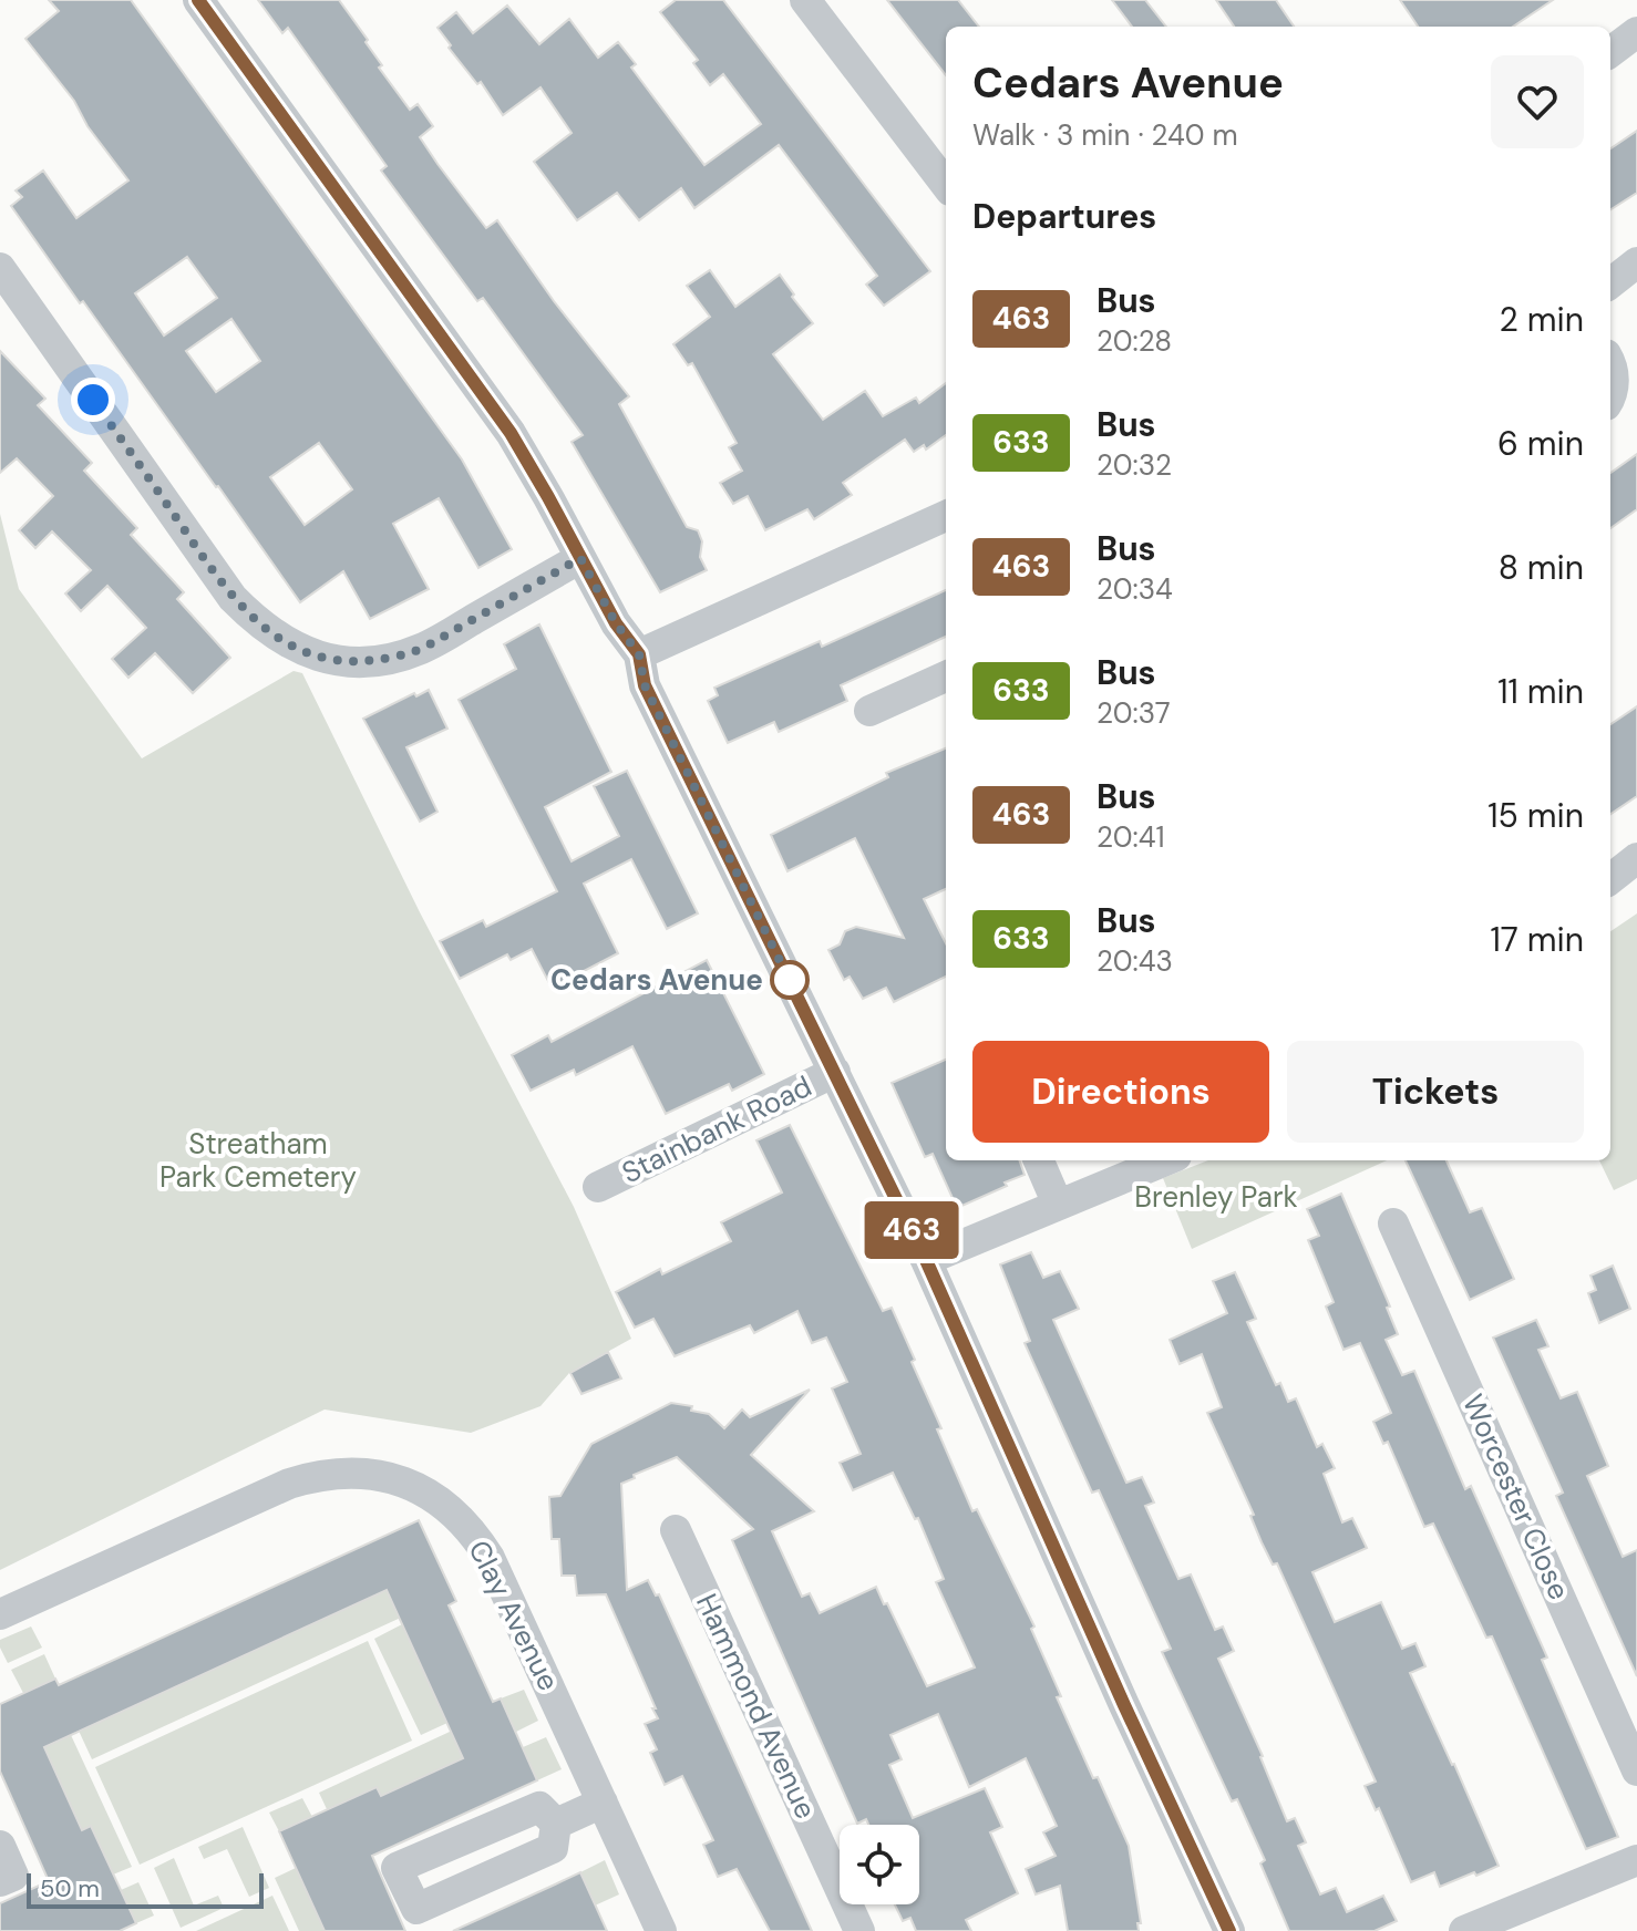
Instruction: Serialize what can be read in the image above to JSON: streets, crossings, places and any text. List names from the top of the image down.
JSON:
{
  "streets": {
    "street": [
      "Stainbank Road",
      "Worcester Close",
      "Clay Avenue",
      "Hammond Avenue"
    ]
  },
  "parks": ["Streatham Park Cemetery", "Brenley Park"],
  "places": ["Cedars Avenue"],
  "lines": ["bus line 463"],
  "scale_bar": "50 m",
  "page": {
    "on_map": "463",
    "heading": [
      ["Cedars Avenue", "Walk · 3 min · 240 m"],
      "Departures"
    ],
    "list": [
      {
        "mark": "463",
        "name": "Bus",
        "note": "20:28",
        "value": "2 min"
      },
      {
        "mark": "633",
        "name": "Bus",
        "note": "20:32",
        "value": "6 min"
      },
      {
        "mark": "463",
        "name": "Bus",
        "note": "20:34",
        "value": "8 min"
      },
      {
        "mark": "633",
        "name": "Bus",
        "note": "20:37",
        "value": "11 min"
      },
      {
        "mark": "463",
        "name": "Bus",
        "note": "20:41",
        "value": "15 min"
      },
      {
        "mark": "633",
        "name": "Bus",
        "note": "20:43",
        "value": "17 min"
      }
    ],
    "buttons": ["Directions", "Tickets"],
    "scale": "50 m"
  }
}
